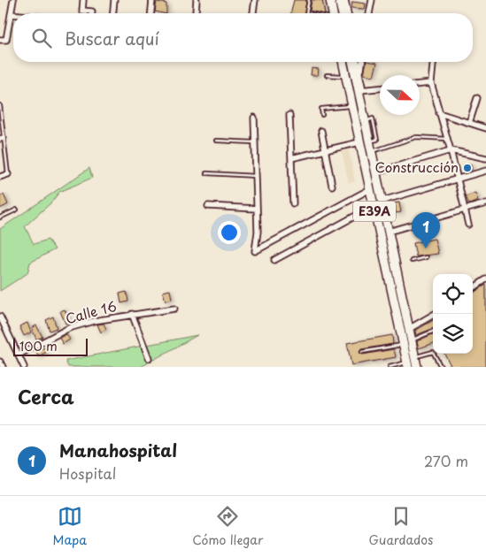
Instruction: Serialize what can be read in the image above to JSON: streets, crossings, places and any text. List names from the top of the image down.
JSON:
{
  "streets": {
    "main road": ["E39A"],
    "street": ["Calle 16"]
  },
  "places": ["Construcción"],
  "scale_bar": "100 m",
  "north": "right",
  "page": {
    "search": "Buscar aquí",
    "pins": "1",
    "scale": "100 m",
    "heading": "Cerca",
    "list": [
      {
        "mark": "1",
        "name": "Manahospital",
        "note": "Hospital",
        "value": "270 m"
      }
    ],
    "nav": ["Mapa", "Cómo llegar", "Guardados"]
  }
}
